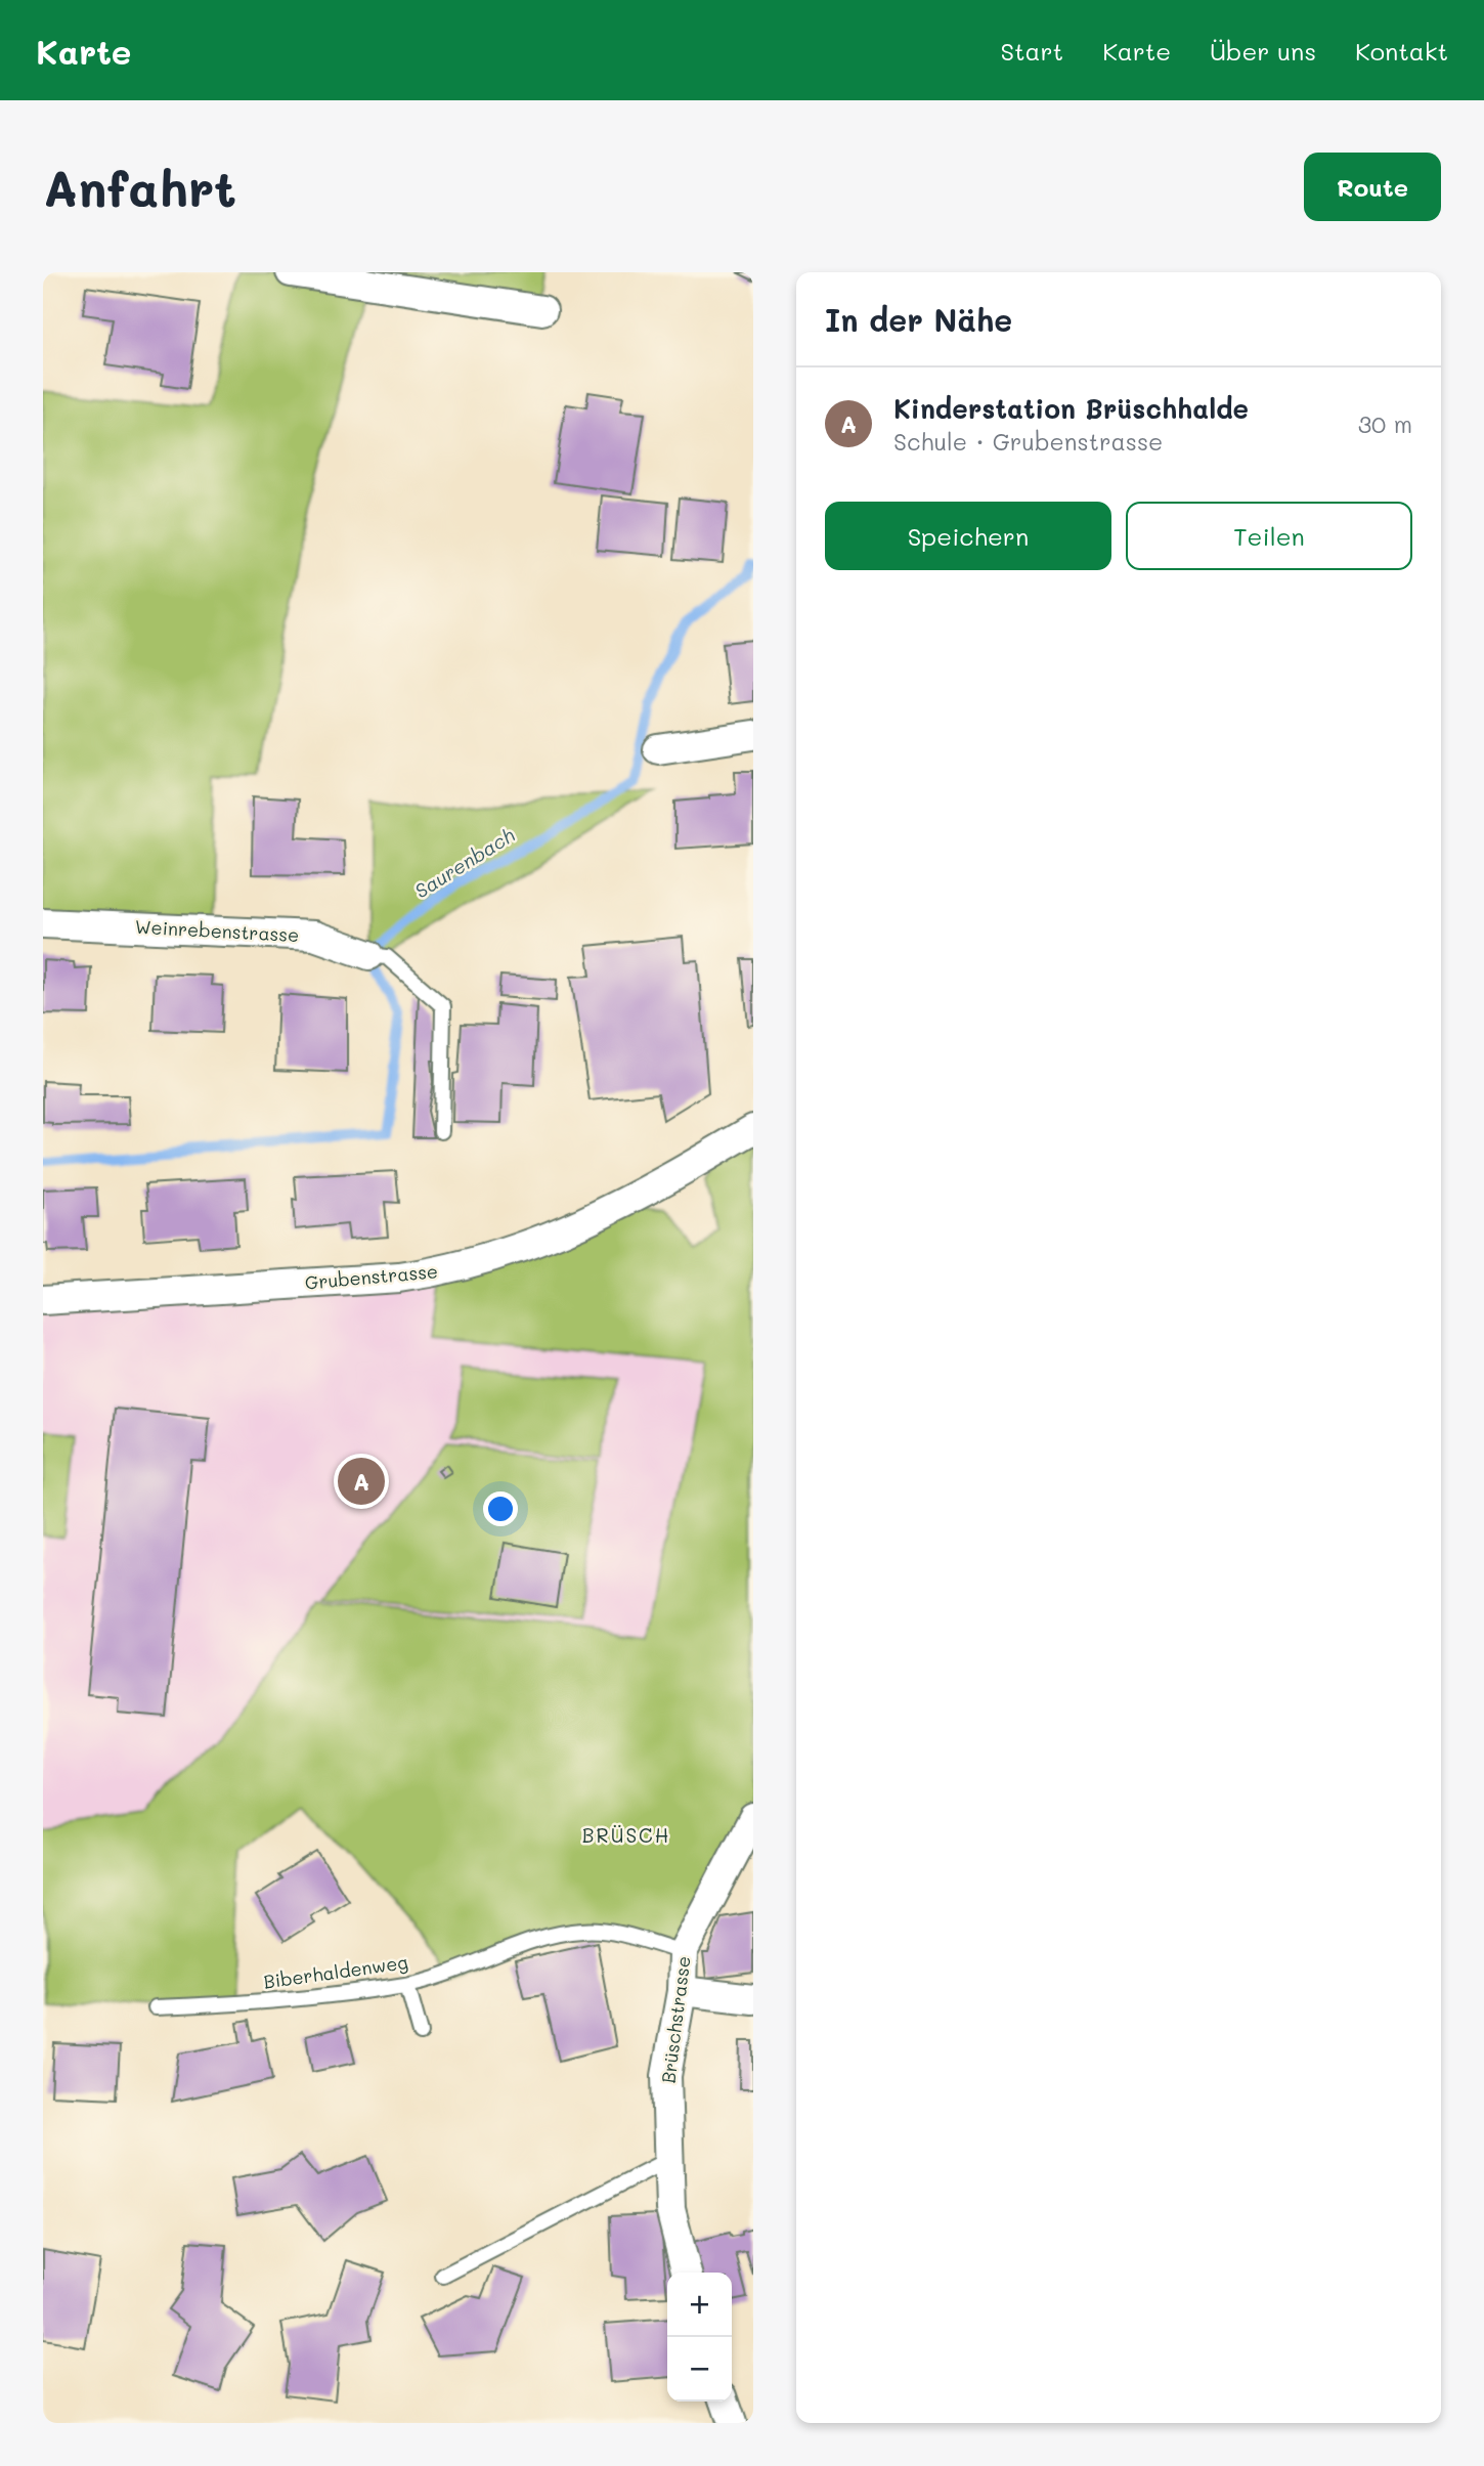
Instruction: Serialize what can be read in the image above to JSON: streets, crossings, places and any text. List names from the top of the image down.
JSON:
{
  "streets": {
    "street": ["Weinrebenstrasse", "Grubenstrasse", "Brüschstrasse"],
    "lane": ["Biberhaldenweg"]
  },
  "crossings": [
    ["Biberhaldenweg", "Brüschstrasse"]
  ],
  "districts": ["BRÜSCH"],
  "water": ["Saurenbach"],
  "page": {
    "header": "Karte",
    "nav": [
      "Start",
      "Karte",
      "Über uns",
      "Kontakt"
    ],
    "buttons": [
      "Route",
      ["Speichern", "Teilen"]
    ],
    "title": "Anfahrt",
    "heading": "In der Nähe",
    "list": [
      {
        "mark": "A",
        "name": "Kinderstation Brüschhalde",
        "note": "Schule · Grubenstrasse",
        "value": "30 m"
      }
    ],
    "pins": "A",
    "map_buttons": ["+", "−"]
  }
}
